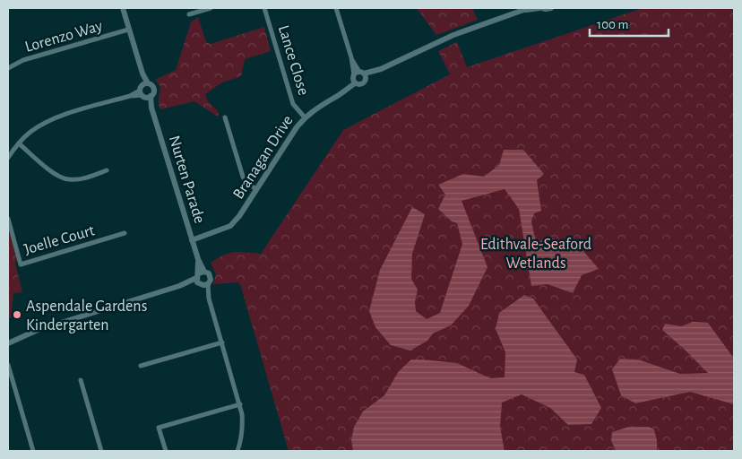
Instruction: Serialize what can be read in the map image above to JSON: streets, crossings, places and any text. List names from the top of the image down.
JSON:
{
  "streets": {
    "street": [
      "Lorenzo Way",
      "Lance Close",
      "Branagan Drive",
      "Nurten Parade",
      "Joelle Court"
    ]
  },
  "crossings": [
    ["Lorenzo Way", "Nurten Parade"],
    ["Lance Close", "Branagan Drive"],
    ["Branagan Drive", "Nurten Parade"]
  ],
  "parks": ["Edithvale-Seaford Wetlands"],
  "places": ["Aspendale Gardens Kindergarten"],
  "scale_bar": "100 m"
}
